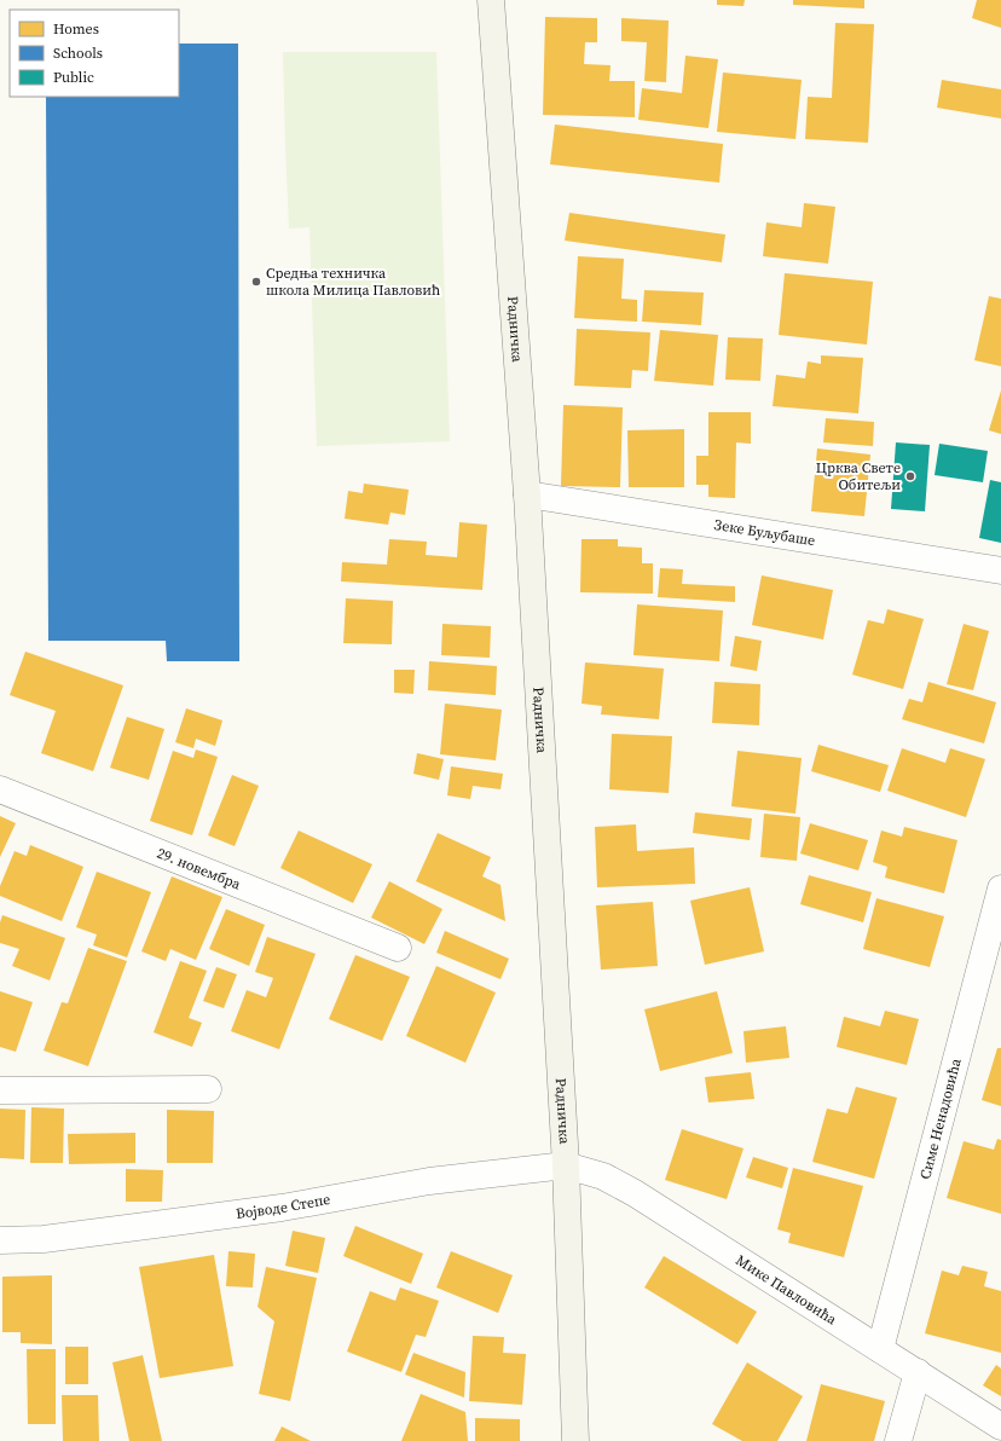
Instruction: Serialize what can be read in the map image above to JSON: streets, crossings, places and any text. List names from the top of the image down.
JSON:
{
  "streets": {
    "street": [
      "Радничка",
      "Зеке Буљубаше",
      "29. новембра",
      "Симе Ненадовића",
      "Војводе Степе",
      "Мике Павловића"
    ]
  },
  "crossings": [
    ["Радничка", "Зеке Буљубаше"],
    ["Радничка", "Војводе Степе"],
    ["Радничка", "Мике Павловића"],
    ["Симе Ненадовића", "Мике Павловића"],
    ["Војводе Степе", "Мике Павловића"]
  ],
  "places": ["Средња техничка школа Милица Павловић", "Црква Свете Обитељи"],
  "legend": ["Homes", "Schools", "Public"]
}
